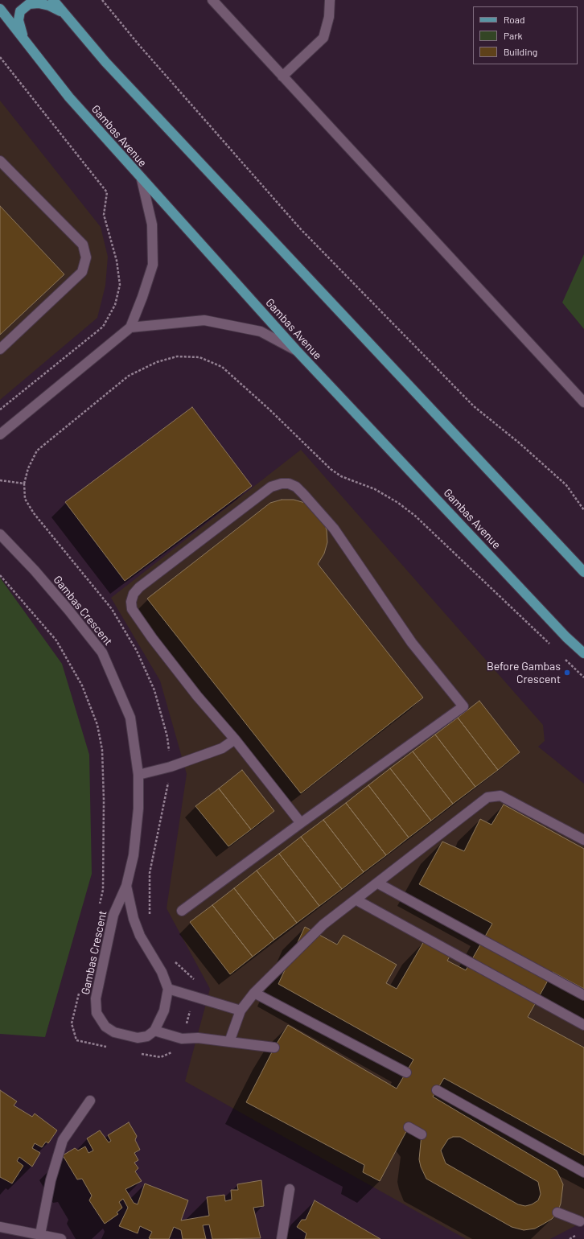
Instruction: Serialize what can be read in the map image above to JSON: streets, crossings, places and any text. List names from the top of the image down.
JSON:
{
  "streets": {
    "main road": ["Gambas Avenue"],
    "street": ["Gambas Crescent"]
  },
  "places": ["Before Gambas Crescent"],
  "legend": ["Road", "Park", "Building"]
}
